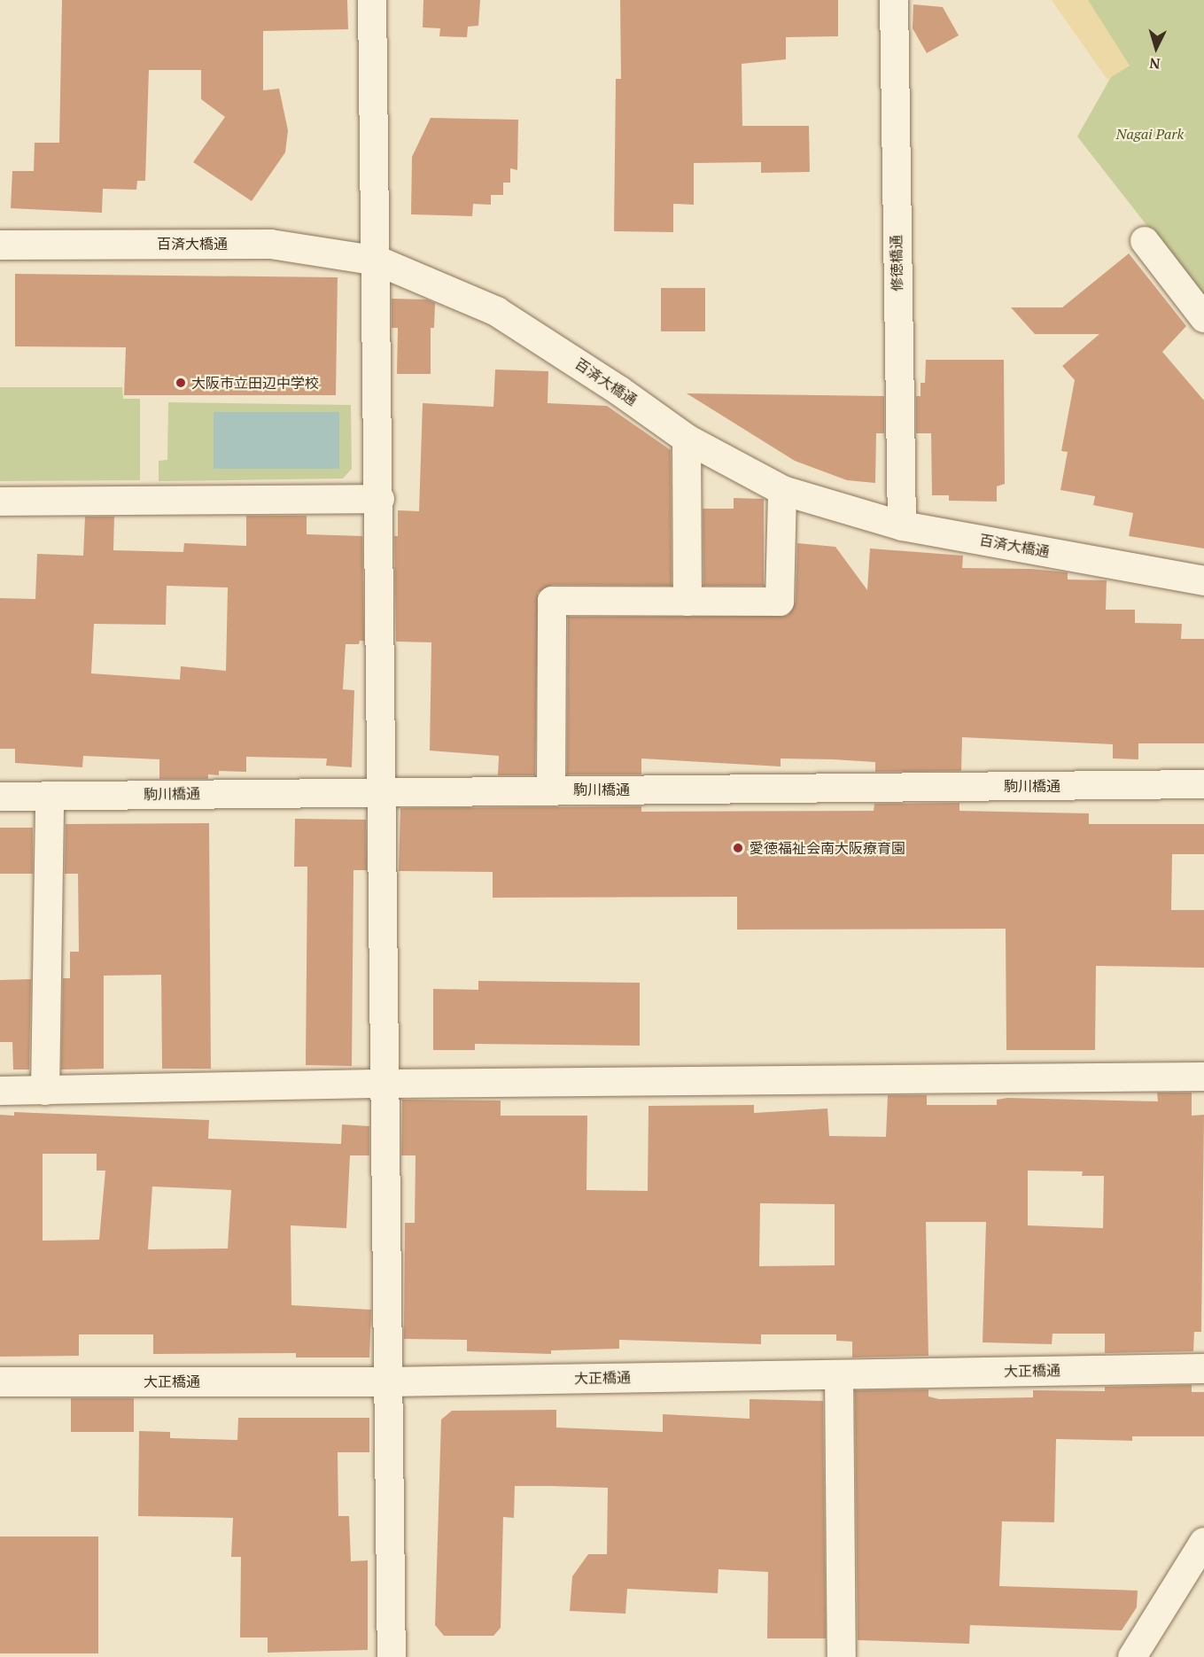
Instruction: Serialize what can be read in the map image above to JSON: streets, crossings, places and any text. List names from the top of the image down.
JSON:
{
  "streets": {
    "street": [
      "百済大橋通",
      "修徳橋通",
      "駒川橋通",
      "大正橋通"
    ]
  },
  "crossings": [
    ["百済大橋通", "修徳橋通"]
  ],
  "parks": ["Nagai Park"],
  "places": ["大阪市立田辺中学校", "愛徳福祉会南大阪療育園"],
  "north": "bottom"
}
